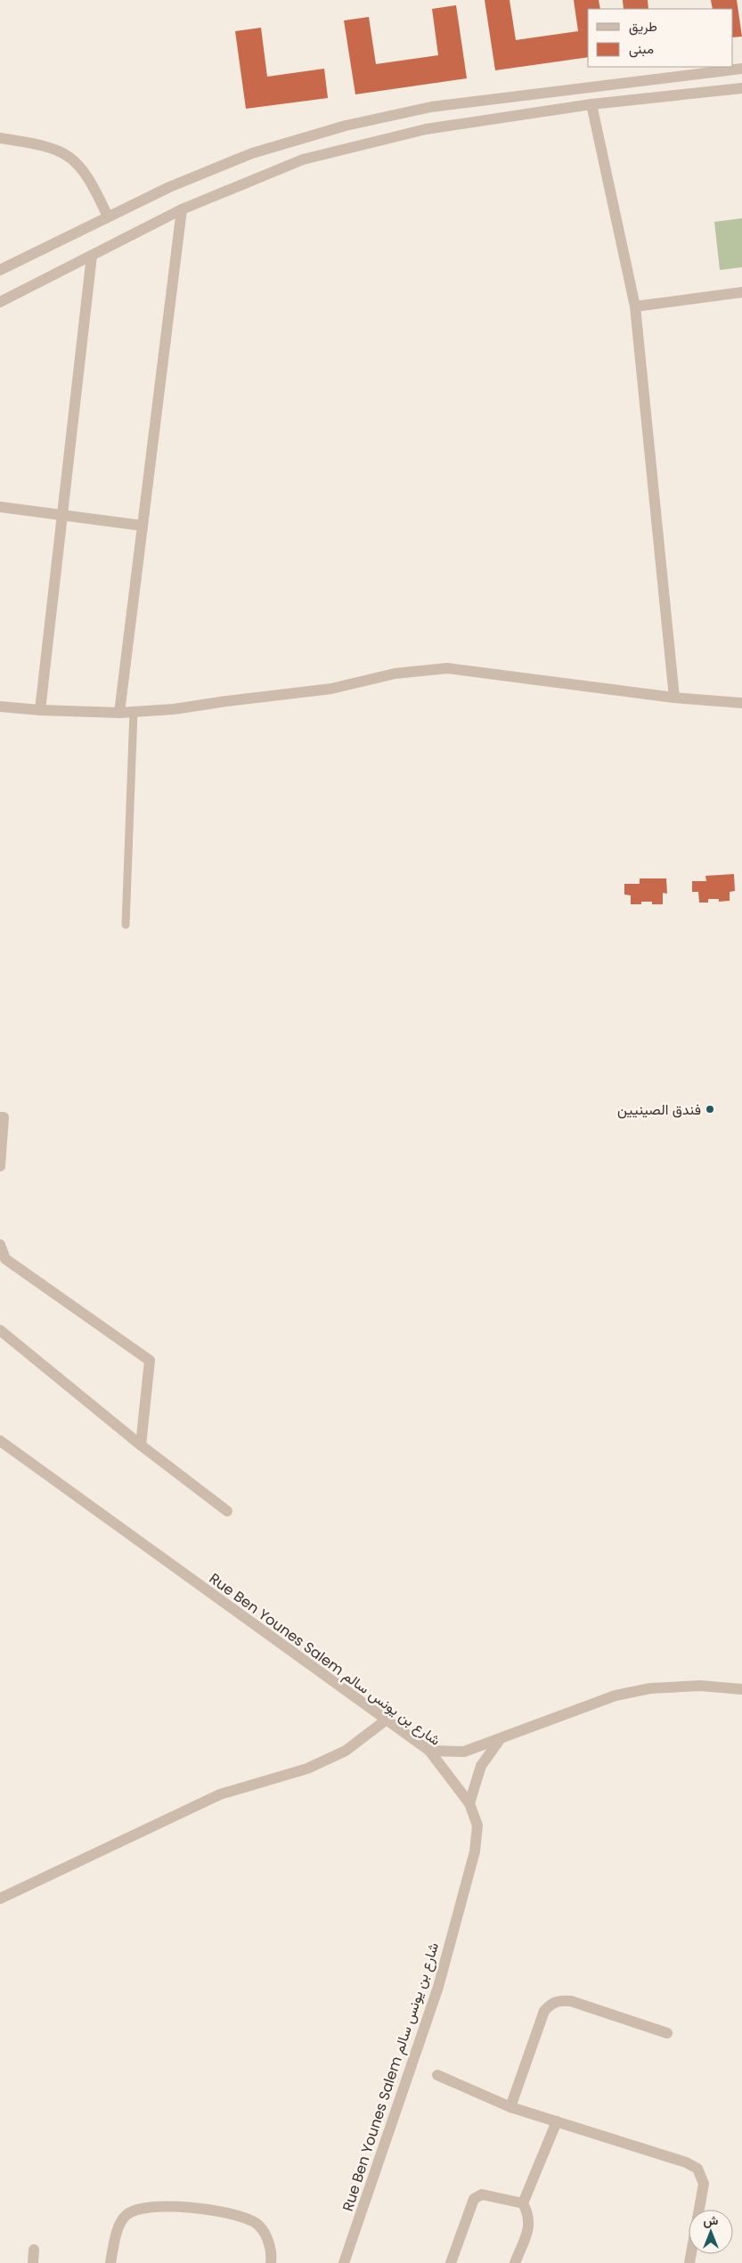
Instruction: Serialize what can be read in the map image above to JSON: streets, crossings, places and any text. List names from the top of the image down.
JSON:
{
  "streets": {
    "street": ["Rue Ben Younes Salem شارع بن يونس سالم"]
  },
  "places": ["فندق الصينيين"],
  "legend": ["طريق", "مبنى"],
  "north": "top"
}
